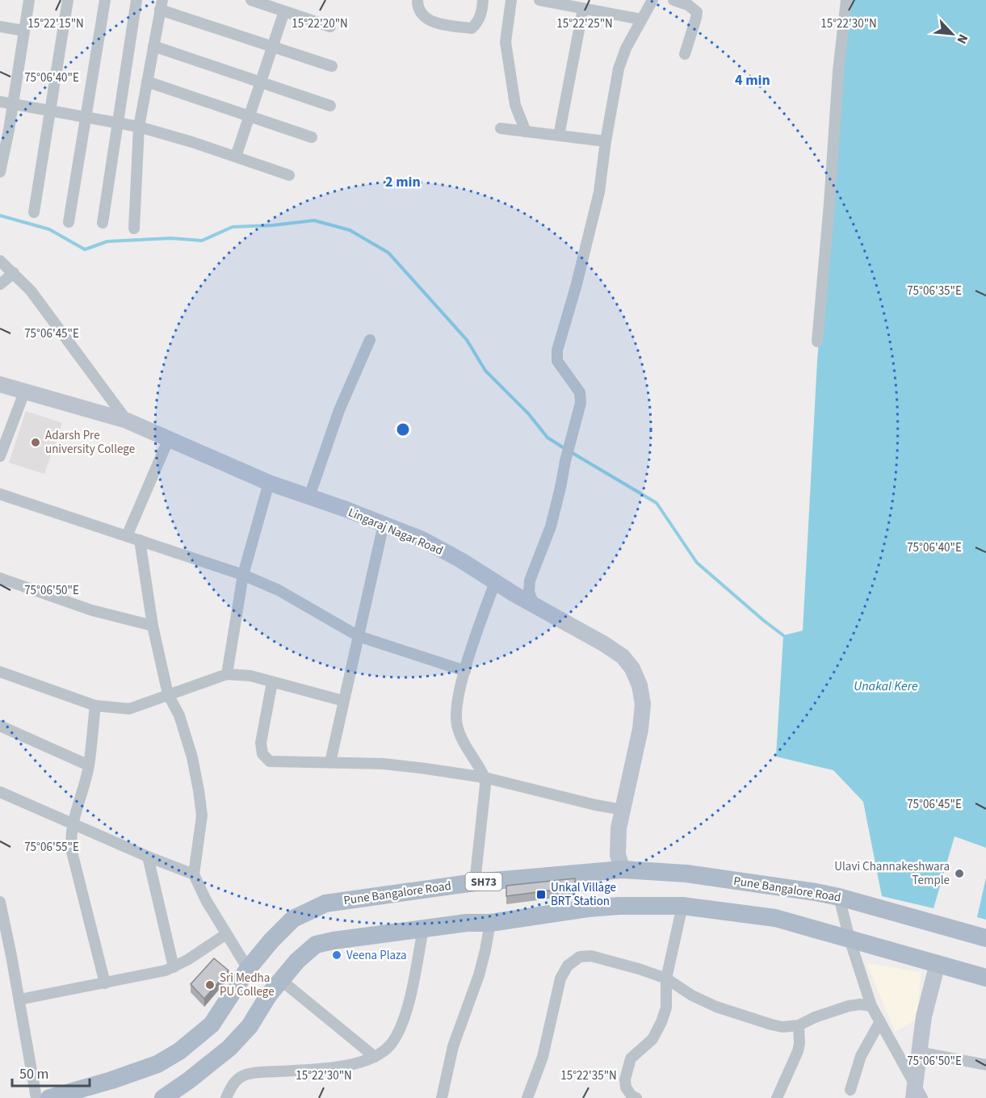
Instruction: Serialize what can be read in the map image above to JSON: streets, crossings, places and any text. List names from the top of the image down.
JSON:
{
  "streets": {
    "main road": ["SH73", "Pune Bangalore Road"],
    "street": ["Lingaraj Nagar Road"]
  },
  "crossings": [
    ["Lingaraj Nagar Road", "Pune Bangalore Road"]
  ],
  "water": ["Unakal Kere"],
  "places": {
    "other": [
      "Adarsh Pre university College",
      "Ulavi Channakeshwara Temple",
      "Veena Plaza",
      "Sri Medha PU College"
    ],
    "transit": ["Unkal Village BRT Station"]
  },
  "scale_bar": "50 m",
  "north": "bottom right",
  "coordinates": [
    "15°22'15\"N",
    "15°22'20\"N",
    "15°22'25\"N",
    "15°22'30\"N",
    "75°06'40\"E",
    "75°06'35\"E",
    "75°06'45\"E",
    "75°06'50\"E",
    "75°06'55\"E",
    "15°22'35\"N"
  ],
  "rings": ["4 min", "2 min"]
}
